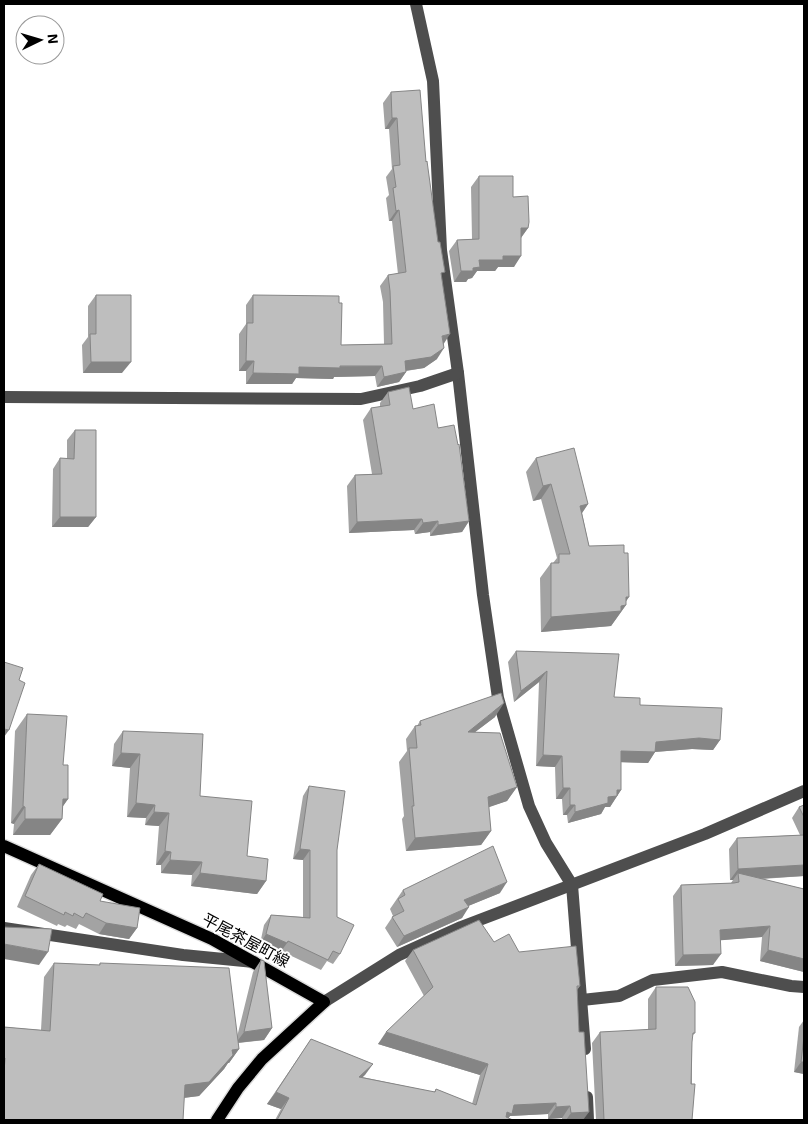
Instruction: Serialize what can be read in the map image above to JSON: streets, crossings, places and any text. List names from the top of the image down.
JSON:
{
  "streets": {
    "main road": ["平尾茶屋町線"]
  },
  "north": "right"
}
